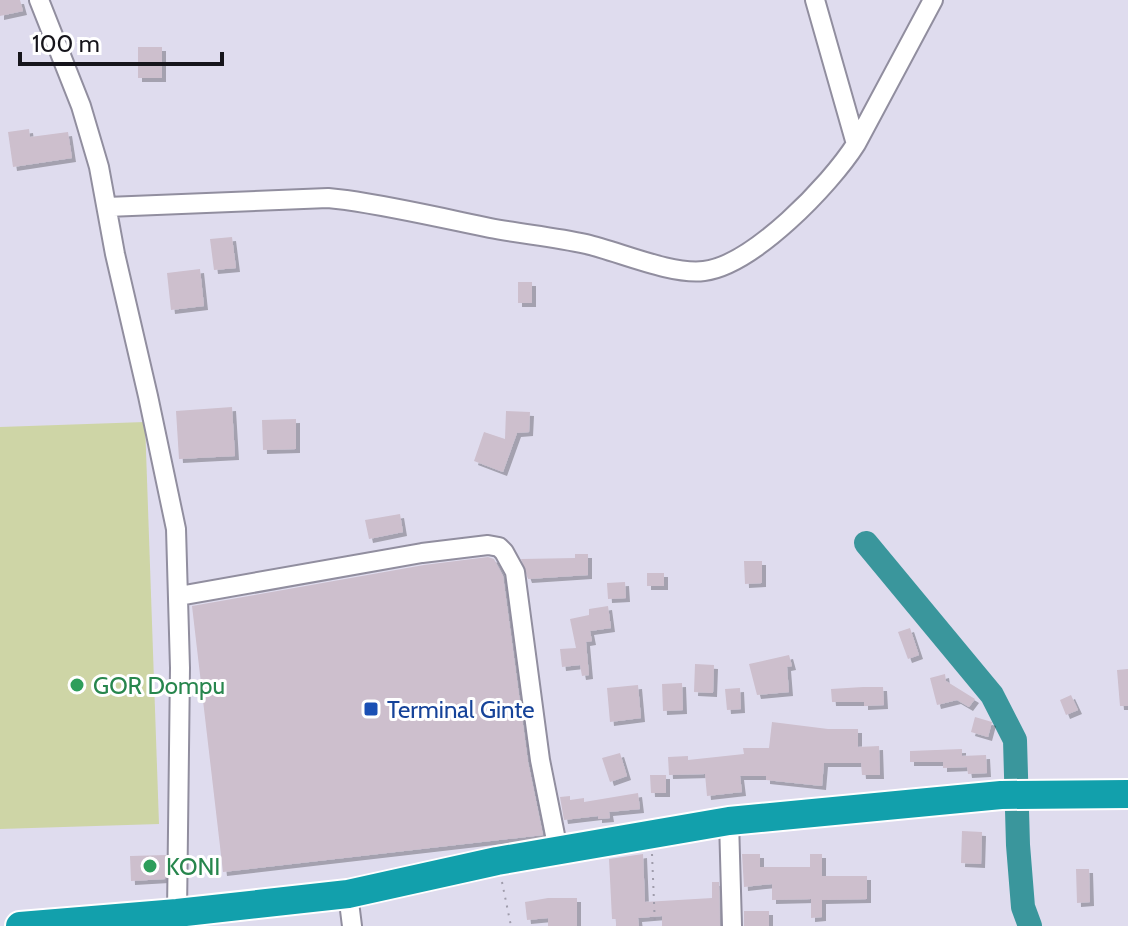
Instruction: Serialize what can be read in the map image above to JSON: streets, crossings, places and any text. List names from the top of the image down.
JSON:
{
  "places": {
    "other": ["GOR Dompu", "KONI"],
    "transit": ["Terminal Ginte"]
  },
  "scale_bar": "100 m"
}
